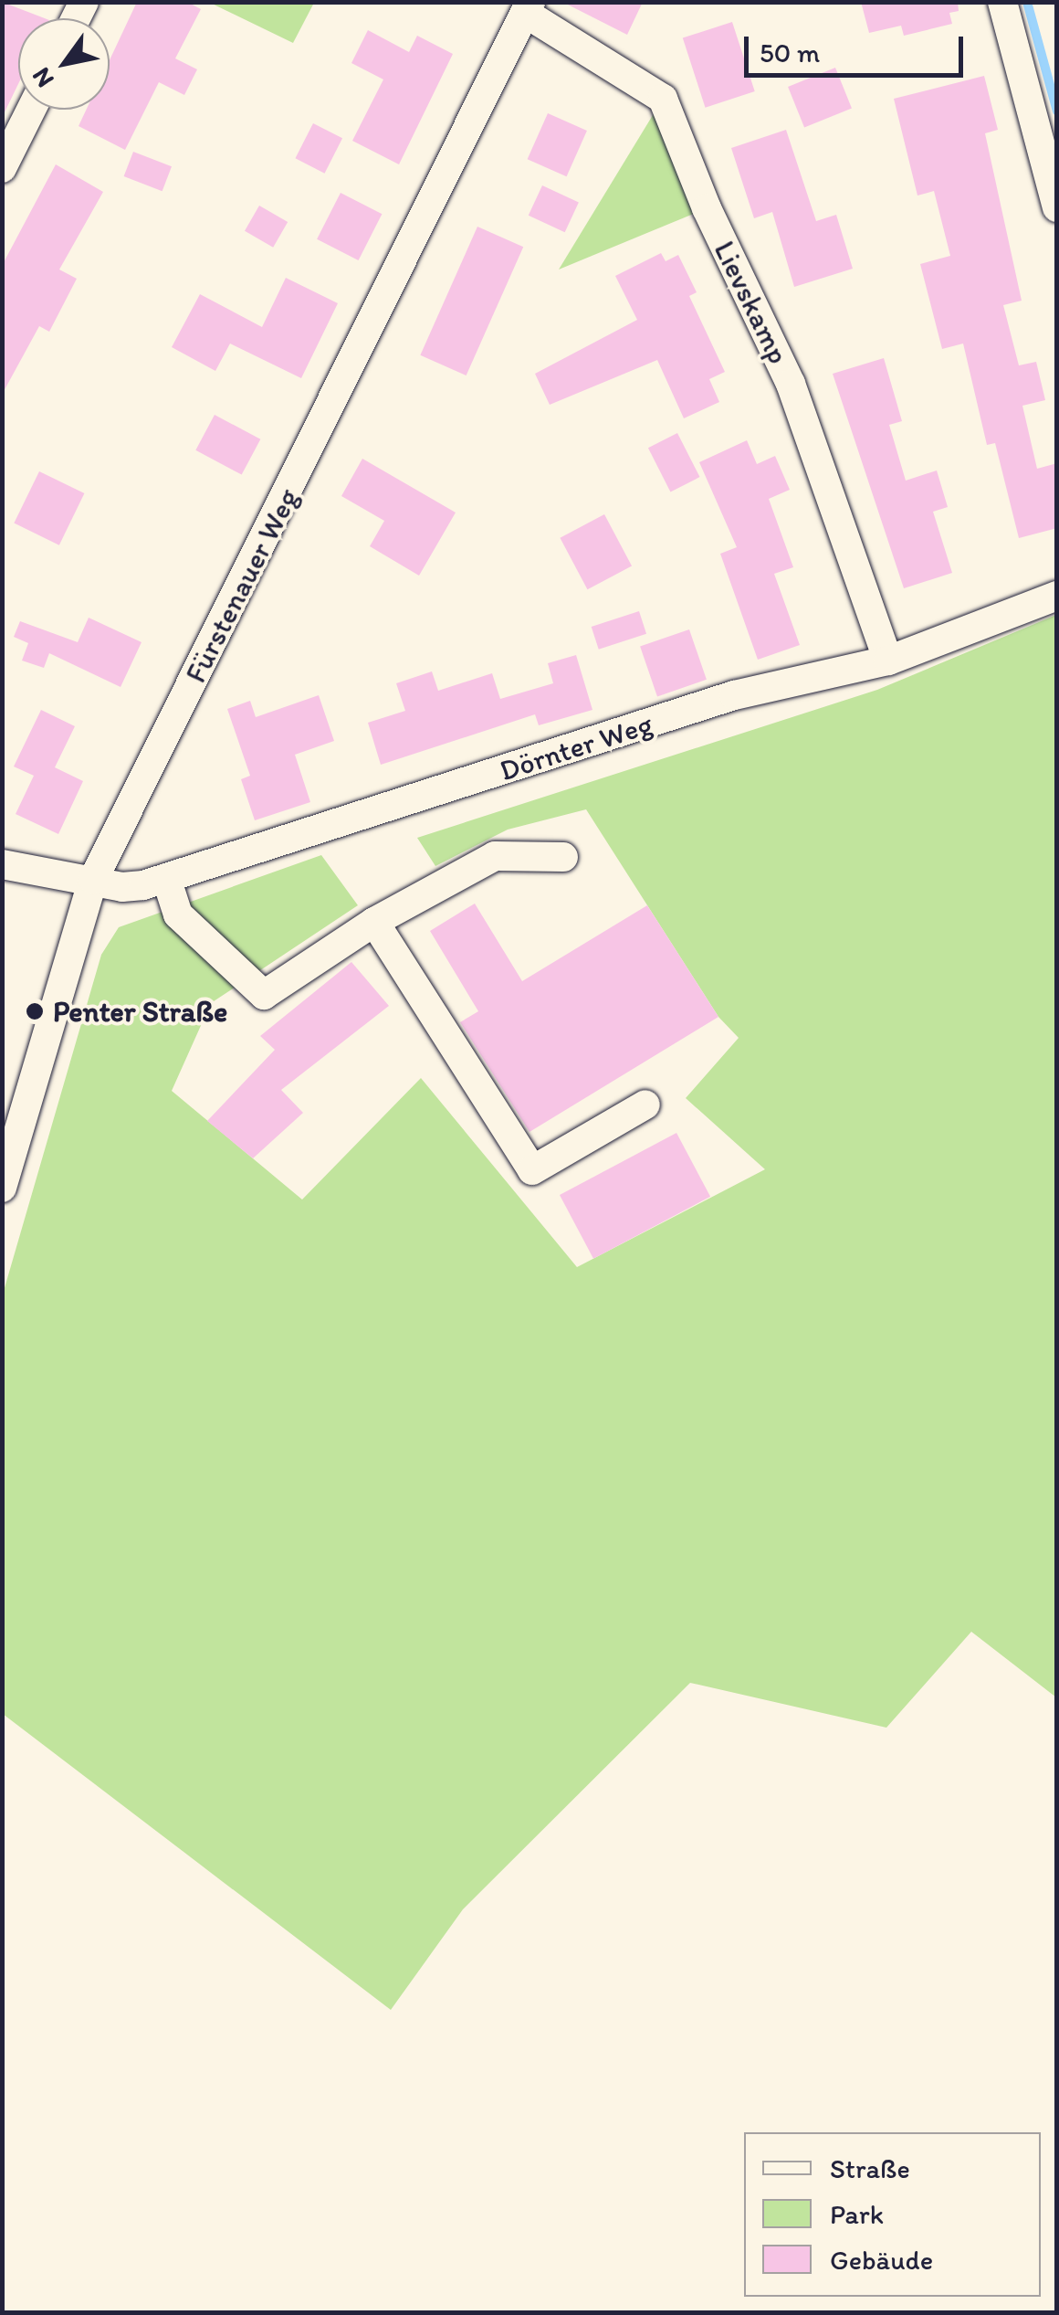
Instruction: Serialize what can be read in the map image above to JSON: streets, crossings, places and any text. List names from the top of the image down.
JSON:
{
  "streets": {
    "street": ["Lievskamp", "Fürstenauer Weg", "Dörnter Weg"]
  },
  "crossings": [
    ["Lievskamp", "Fürstenauer Weg"],
    ["Lievskamp", "Dörnter Weg"],
    ["Fürstenauer Weg", "Dörnter Weg"]
  ],
  "places": ["Penter Straße"],
  "legend": ["Straße", "Park", "Gebäude"],
  "scale_bar": "50 m",
  "north": "bottom left"
}
